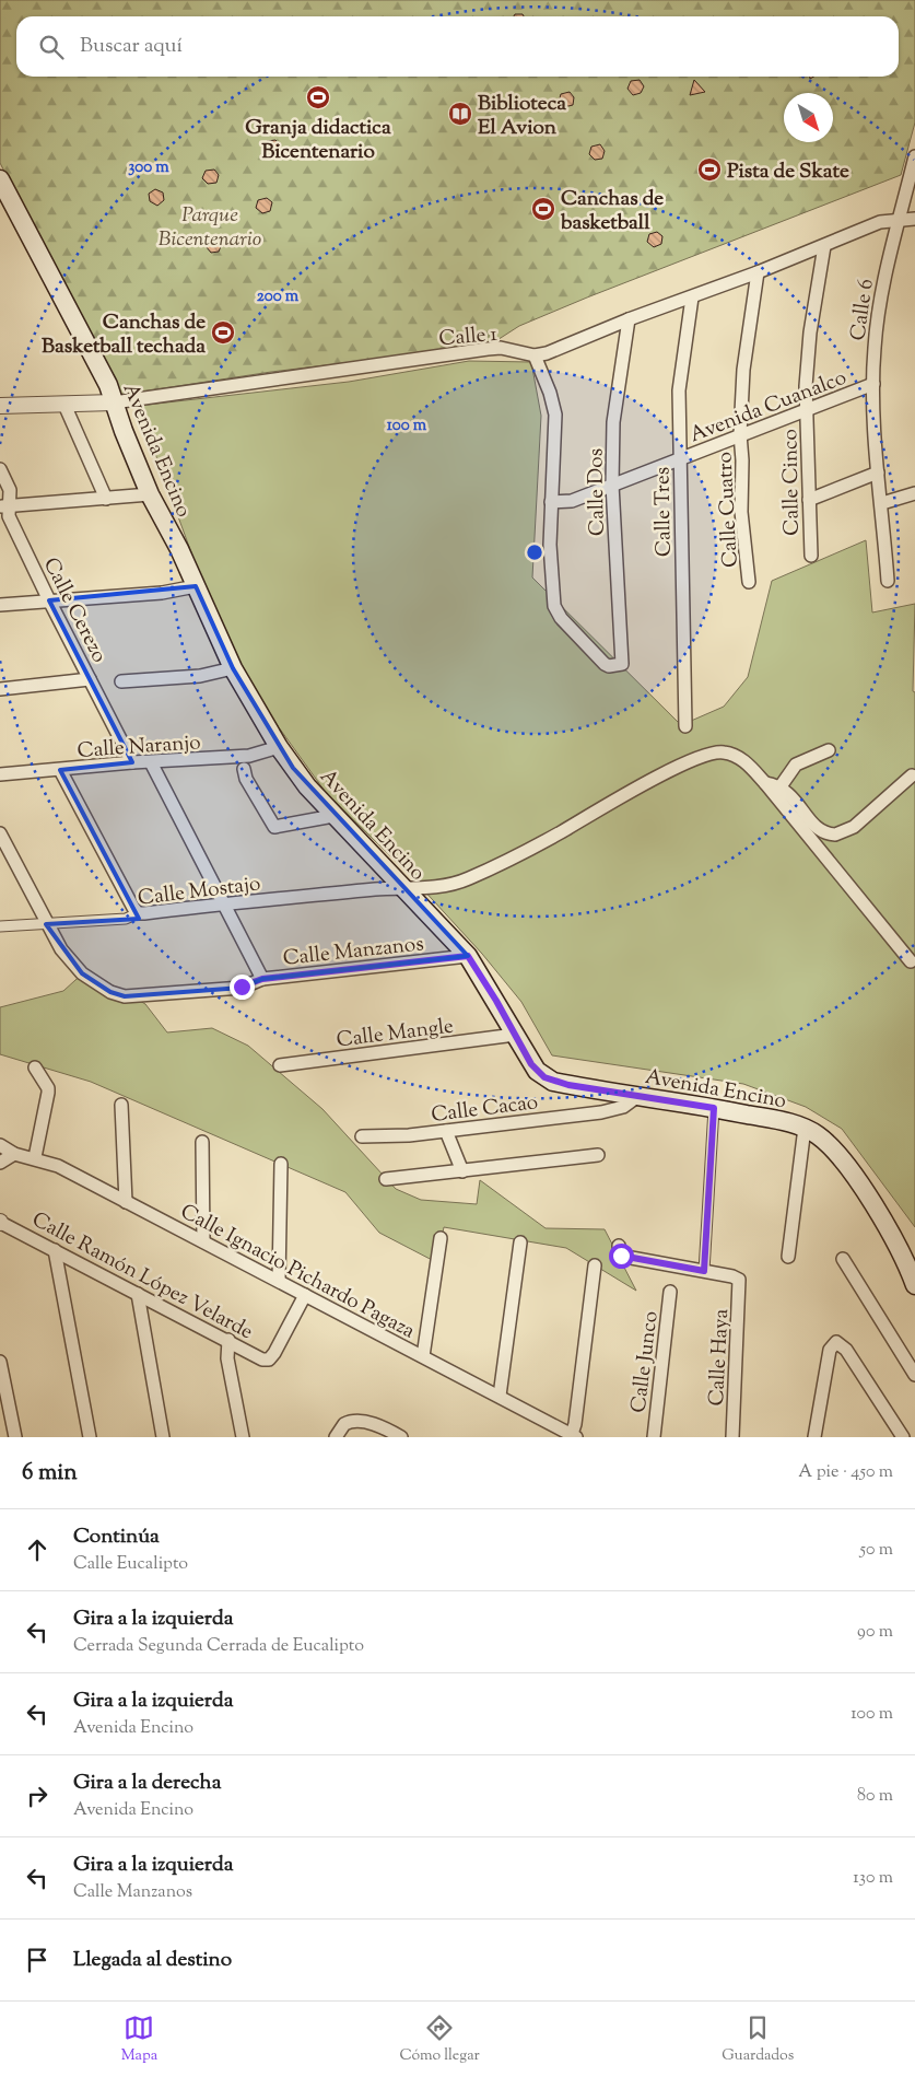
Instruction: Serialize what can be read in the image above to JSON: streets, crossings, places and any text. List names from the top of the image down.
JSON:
{
  "streets": {
    "main road": ["Avenida Encino"],
    "street": [
      "Calle 6",
      "Calle 1",
      "Avenida Cuanalco",
      "Calle Cinco",
      "Calle Dos",
      "Calle Cuatro",
      "Calle Tres",
      "Calle Cerezo",
      "Calle Naranjo",
      "Calle Mostajo",
      "Calle Manzanos",
      "Calle Mangle",
      "Calle Cacao",
      "Calle Ignacio Pichardo Pagaza",
      "Calle Ramón López Velarde",
      "Calle Haya",
      "Calle Junco"
    ]
  },
  "crossings": [
    ["Calle 6", "Calle 1"],
    ["Calle 6", "Avenida Cuanalco"],
    ["Calle 1", "Avenida Encino"],
    ["Calle 1", "Calle Cinco"],
    ["Calle 1", "Calle Dos"],
    ["Calle 1", "Calle Cuatro"],
    ["Calle 1", "Calle Tres"],
    ["Avenida Cuanalco", "Calle Cinco"],
    ["Avenida Cuanalco", "Calle Dos"],
    ["Avenida Cuanalco", "Calle Cuatro"],
    ["Avenida Cuanalco", "Calle Tres"],
    ["Avenida Encino", "Calle Naranjo"],
    ["Avenida Encino", "Calle Mostajo"],
    ["Avenida Encino", "Calle Manzanos"],
    ["Avenida Encino", "Calle Mangle"],
    ["Avenida Encino", "Calle Cacao"],
    ["Calle Cerezo", "Calle Naranjo"],
    ["Calle Mostajo", "Calle Manzanos"],
    ["Calle Ignacio Pichardo Pagaza", "Calle Ramón López Velarde"]
  ],
  "parks": ["Parque Bicentenario"],
  "places": {
    "sports": [
      "Granja didactica Bicentenario",
      "Pista de Skate",
      "Canchas de basketball",
      "Canchas de Basketball techada"
    ],
    "library": ["Biblioteca El Avion"]
  },
  "north": "bottom right",
  "page": {
    "search": "Buscar aquí",
    "heading": ["6 min", "A pie · 450 m"],
    "list": [
      ["Continúa", "Calle Eucalipto", "50 m"],
      ["Gira a la izquierda", "Cerrada Segunda Cerrada de Eucalipto", "90 m"],
      ["Gira a la izquierda", "Avenida Encino", "100 m"],
      ["Gira a la derecha", "Avenida Encino", "80 m"],
      ["Gira a la izquierda", "Calle Manzanos", "130 m"],
      "Llegada al destino"
    ],
    "nav": ["Mapa", "Cómo llegar", "Guardados"]
  },
  "rings": ["300 m", "200 m", "100 m"]
}
